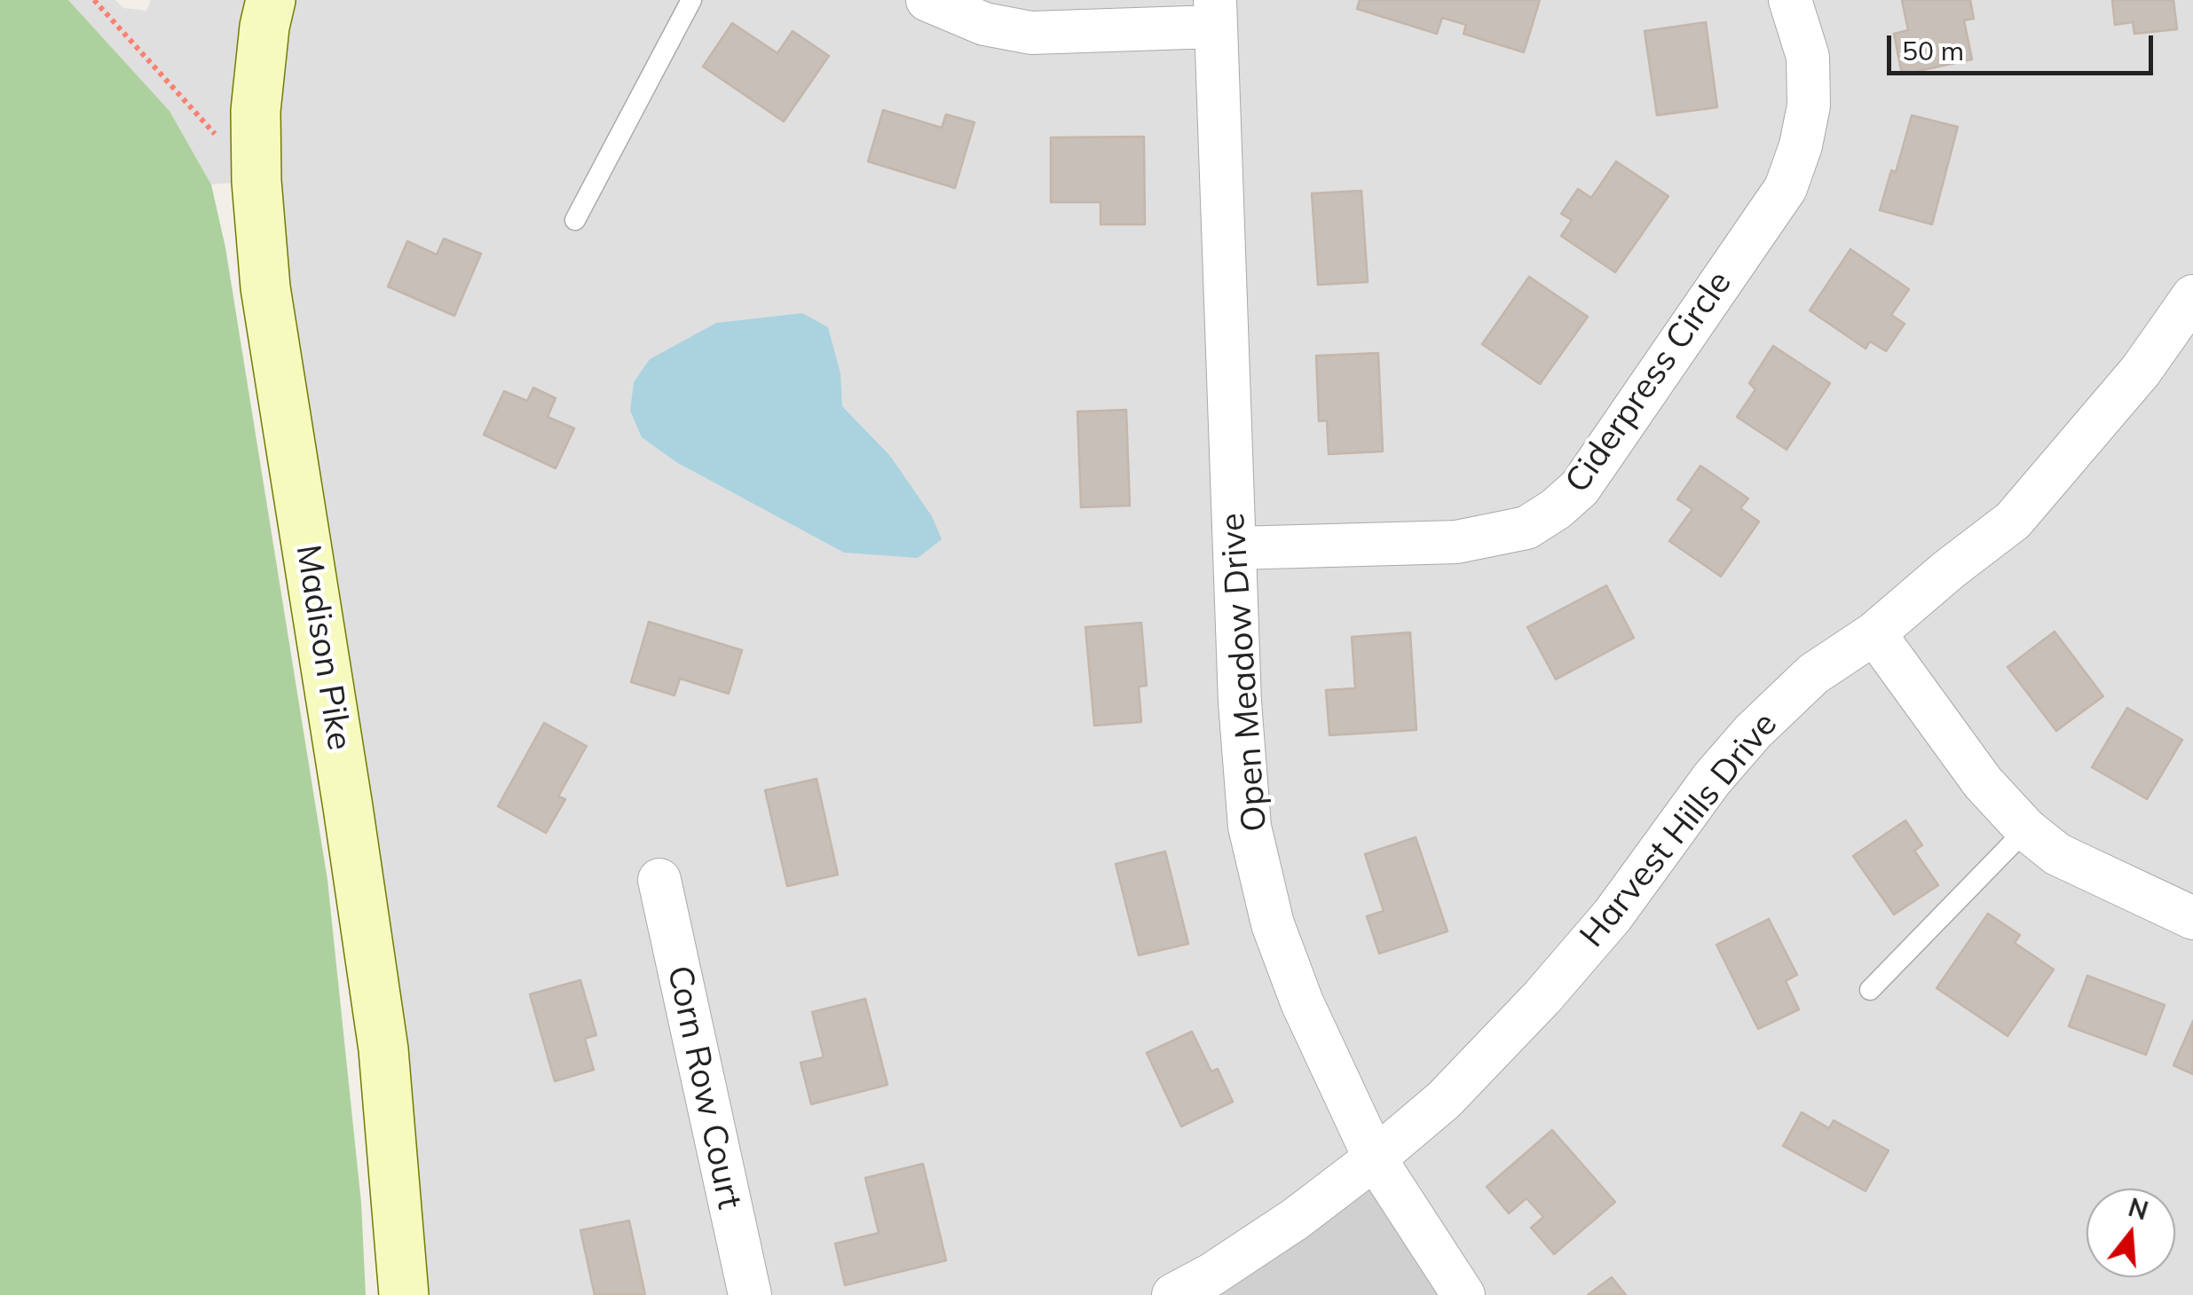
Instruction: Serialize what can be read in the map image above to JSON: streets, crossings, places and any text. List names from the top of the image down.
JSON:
{
  "streets": {
    "street": [
      "Ciderpress Circle",
      "Madison Pike",
      "Open Meadow Drive",
      "Harvest Hills Drive",
      "Corn Row Court"
    ]
  },
  "crossings": [
    ["Ciderpress Circle", "Open Meadow Drive"],
    ["Open Meadow Drive", "Harvest Hills Drive"]
  ],
  "scale_bar": "50 m",
  "north": "top"
}
